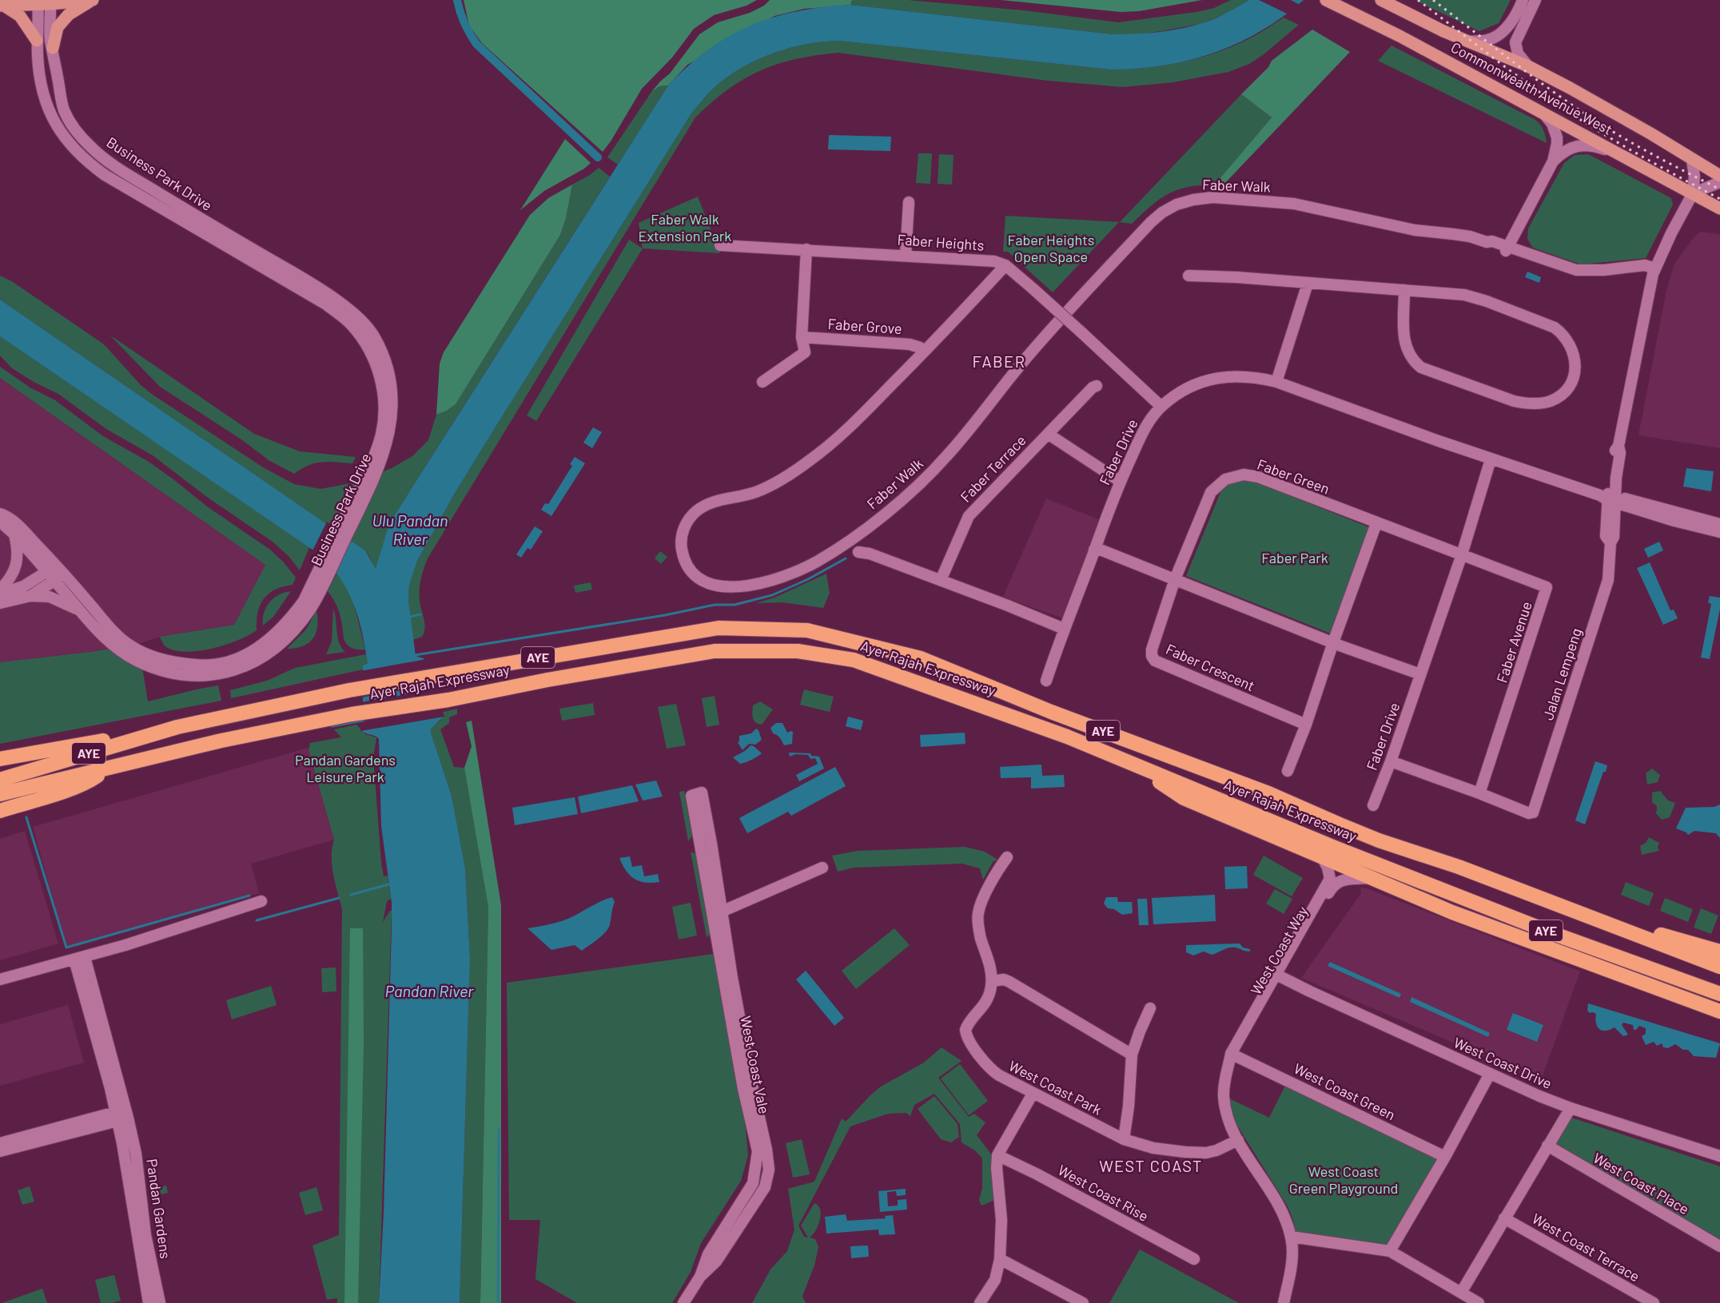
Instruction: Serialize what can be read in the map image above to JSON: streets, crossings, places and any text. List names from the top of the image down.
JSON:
{
  "streets": {
    "highway": ["AYE", "Ayer Rajah Expressway"],
    "main road": ["Commonwealth Avenue West"],
    "street": [
      "Business Park Drive",
      "Faber Walk",
      "Faber Heights",
      "Faber Grove",
      "Faber Drive",
      "Faber Terrace",
      "Faber Green",
      "Faber Avenue",
      "Faber Crescent",
      "Jalan Lempeng",
      "West Coast Way",
      "West Coast Drive",
      "West Coast Vale",
      "West Coast Park",
      "West Coast Green",
      "West Coast Place",
      "West Coast Rise",
      "Pandan Gardens",
      "West Coast Terrace"
    ]
  },
  "crossings": [
    ["Commonwealth Avenue West", "Jalan Lempeng"],
    ["Faber Walk", "Faber Heights"],
    ["Faber Walk", "Faber Grove"],
    ["Faber Walk", "Jalan Lempeng"],
    ["Faber Heights", "Faber Drive"],
    ["Faber Drive", "Faber Terrace"],
    ["Faber Drive", "Faber Green"],
    ["Faber Drive", "Faber Avenue"],
    ["Faber Drive", "Jalan Lempeng"],
    ["Faber Green", "Faber Avenue"],
    ["Faber Green", "Faber Crescent"],
    ["Faber Avenue", "Jalan Lempeng"],
    ["West Coast Way", "West Coast Drive"],
    ["West Coast Way", "West Coast Park"],
    ["West Coast Way", "West Coast Green"]
  ],
  "districts": ["FABER", "WEST COAST"],
  "water": ["Ulu Pandan River", "Pandan River"],
  "parks": [
    "Faber Walk Extension Park",
    "Faber Heights Open Space",
    "Faber Park",
    "Pandan Gardens Leisure Park",
    "West Coast Green Playground"
  ]
}
